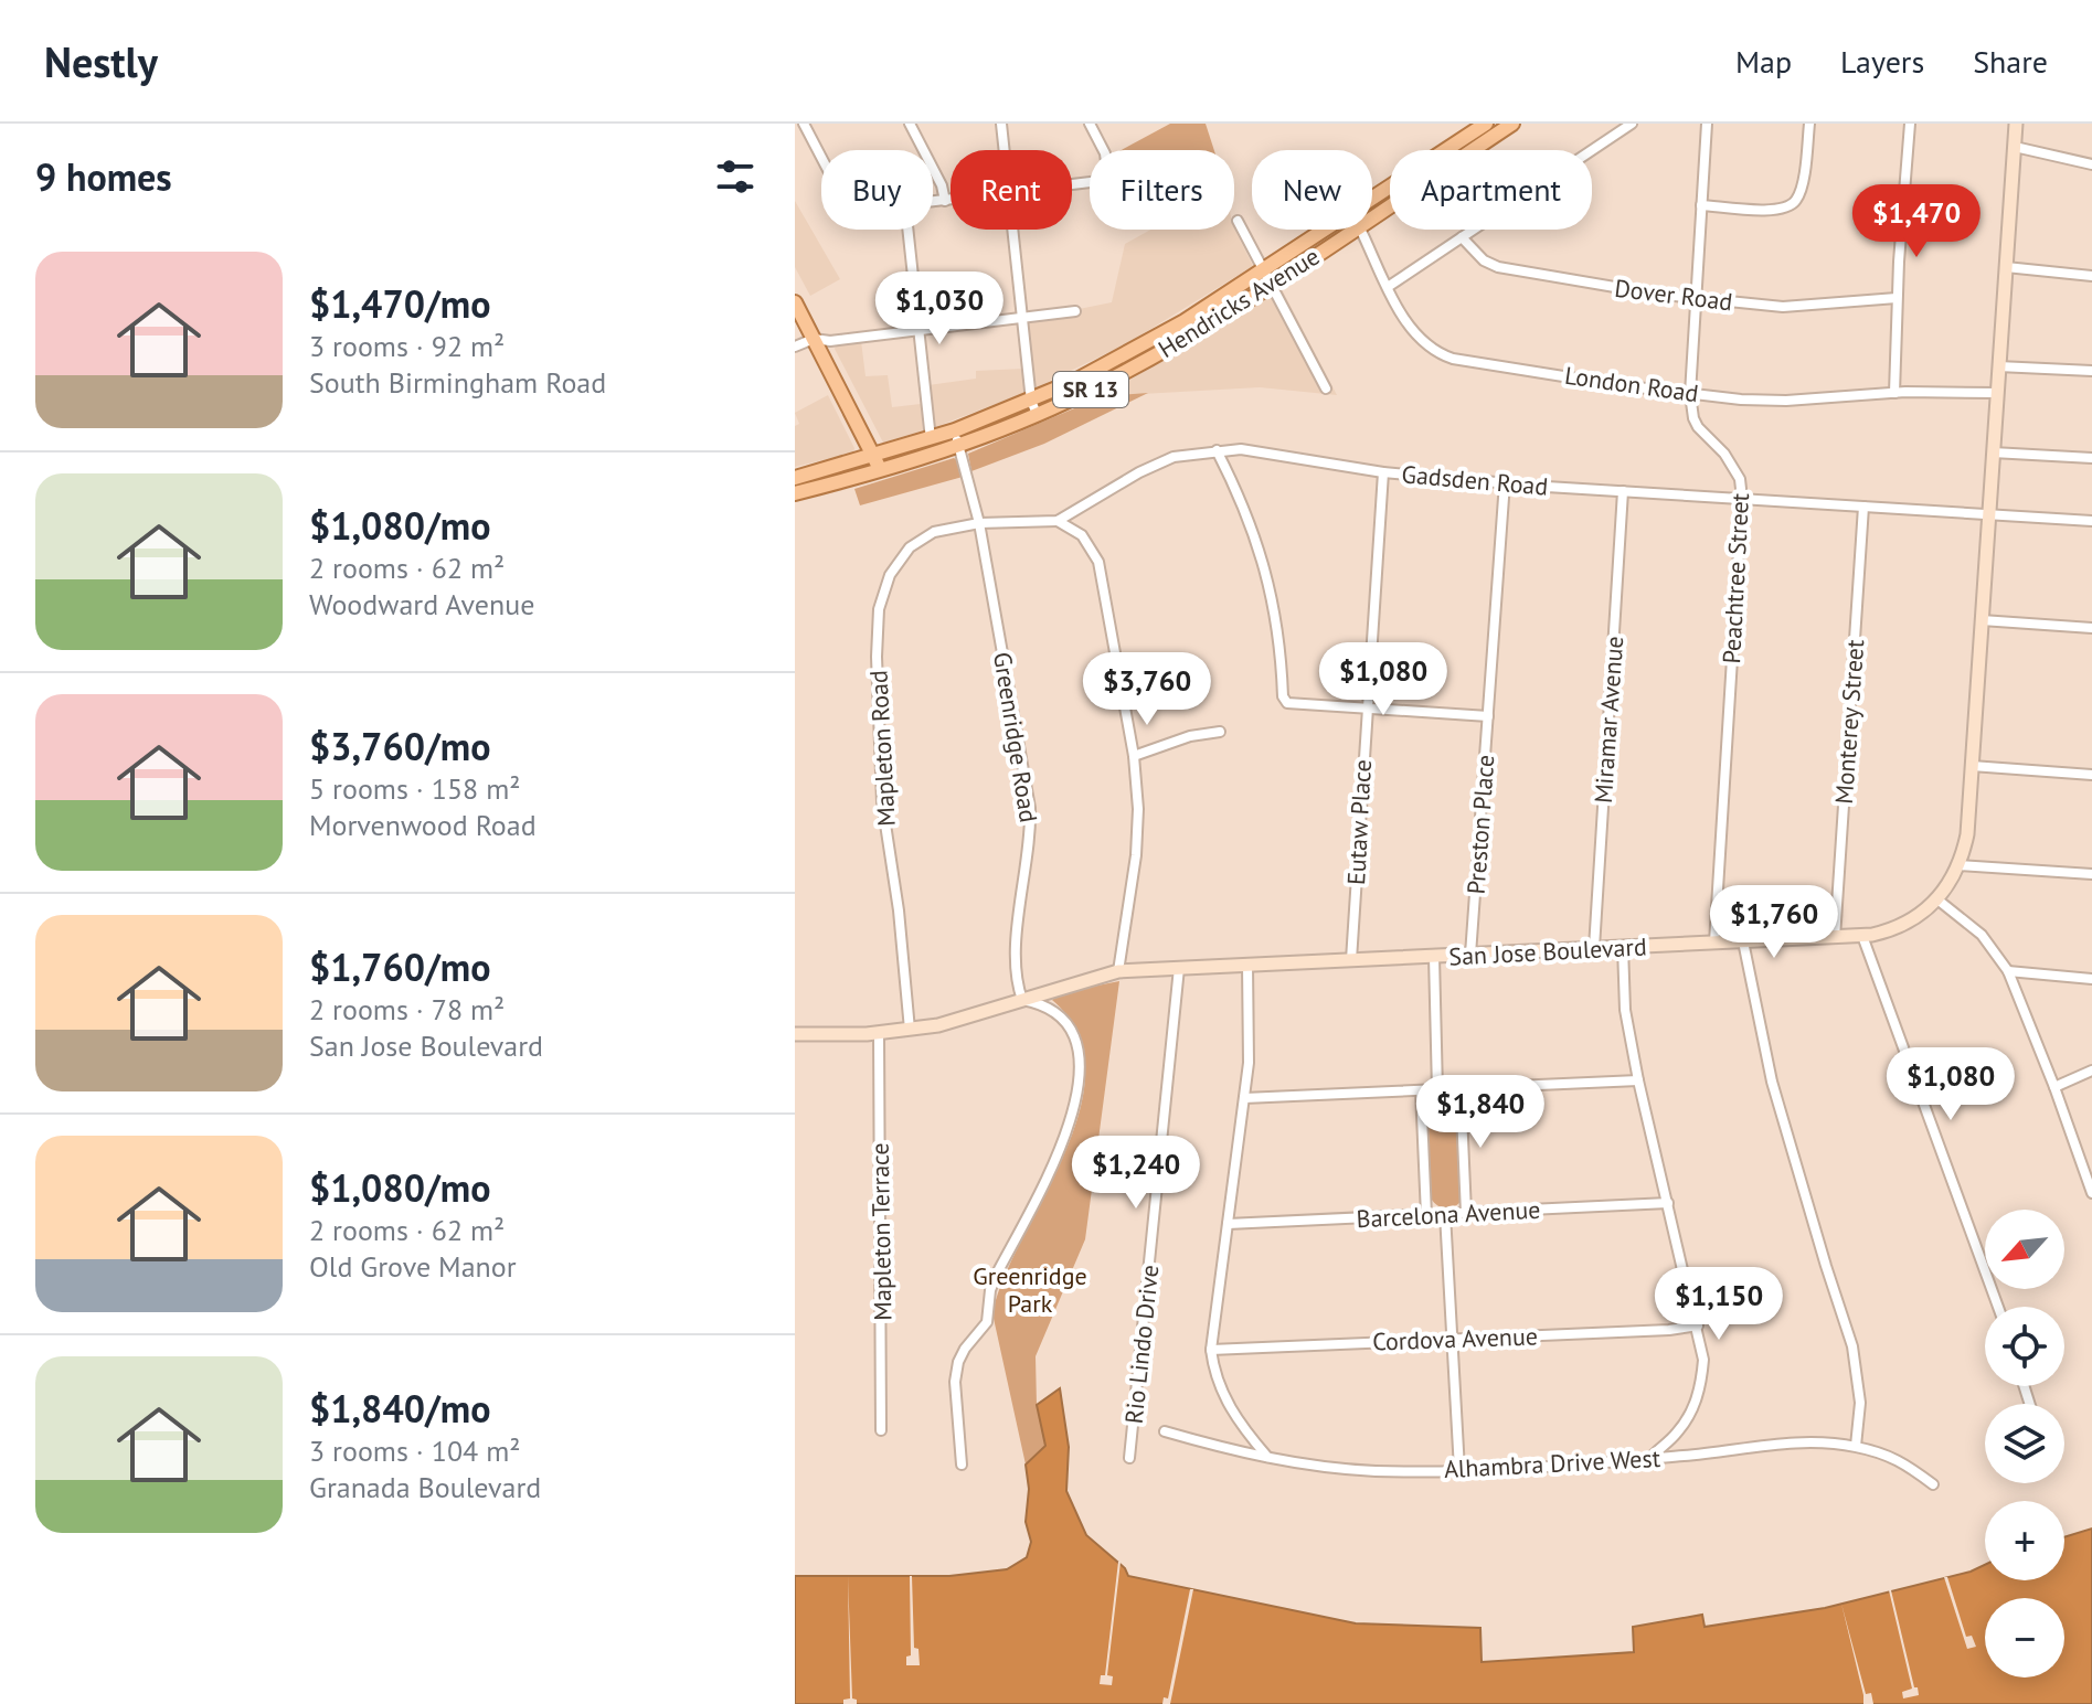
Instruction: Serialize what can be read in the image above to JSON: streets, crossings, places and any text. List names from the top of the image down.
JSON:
{
  "streets": {
    "main road": ["Hendricks Avenue", "SR 13"],
    "street": [
      "Dover Road",
      "London Road",
      "Gadsden Road",
      "Peachtree Street",
      "Miramar Avenue",
      "Monterey Street",
      "Greenridge Road",
      "Mapleton Road",
      "Eutaw Place",
      "Preston Place",
      "San Jose Boulevard",
      "Barcelona Avenue",
      "Mapleton Terrace",
      "Cordova Avenue",
      "Rio Lindo Drive",
      "Alhambra Drive West"
    ]
  },
  "crossings": [
    ["Dover Road", "Peachtree Street"],
    ["Hendricks Avenue", "Greenridge Road"],
    ["London Road", "Peachtree Street"],
    ["London Road", "San Jose Boulevard"],
    ["Gadsden Road", "Peachtree Street"],
    ["Gadsden Road", "Miramar Avenue"],
    ["Gadsden Road", "Monterey Street"],
    ["Gadsden Road", "Greenridge Road"],
    ["Gadsden Road", "Mapleton Road"],
    ["Gadsden Road", "Eutaw Place"],
    ["Gadsden Road", "Preston Place"],
    ["Gadsden Road", "San Jose Boulevard"],
    ["Peachtree Street", "San Jose Boulevard"],
    ["Miramar Avenue", "San Jose Boulevard"],
    ["Monterey Street", "San Jose Boulevard"],
    ["Greenridge Road", "Mapleton Road"],
    ["Greenridge Road", "San Jose Boulevard"],
    ["Mapleton Road", "San Jose Boulevard"],
    ["Eutaw Place", "San Jose Boulevard"],
    ["Preston Place", "San Jose Boulevard"],
    ["San Jose Boulevard", "Mapleton Terrace"],
    ["San Jose Boulevard", "Rio Lindo Drive"]
  ],
  "parks": ["Greenridge Park"],
  "north": "bottom left",
  "page": {
    "header": "Nestly",
    "nav": ["Map", "Layers", "Share"],
    "heading": "9 homes",
    "chip": [
      "Buy",
      "Rent",
      "Filters",
      "New",
      "Apartment"
    ],
    "price": [
      "$1,470",
      "$1,030",
      "$1,080",
      "$3,760",
      "$1,760",
      "$1,080",
      "$1,840",
      "$1,240",
      "$1,150"
    ],
    "list": [
      {
        "name": "$1,470/mo",
        "note": "3 rooms · 92 m² · South Birmingham Road"
      },
      {
        "name": "$1,080/mo",
        "note": "2 rooms · 62 m² · Woodward Avenue"
      },
      {
        "name": "$3,760/mo",
        "note": "5 rooms · 158 m² · Morvenwood Road"
      },
      {
        "name": "$1,760/mo",
        "note": "2 rooms · 78 m² · San Jose Boulevard"
      },
      {
        "name": "$1,080/mo",
        "note": "2 rooms · 62 m² · Old Grove Manor"
      },
      {
        "name": "$1,840/mo",
        "note": "3 rooms · 104 m² · Granada Boulevard"
      }
    ],
    "map_buttons": ["+", "−"]
  }
}
